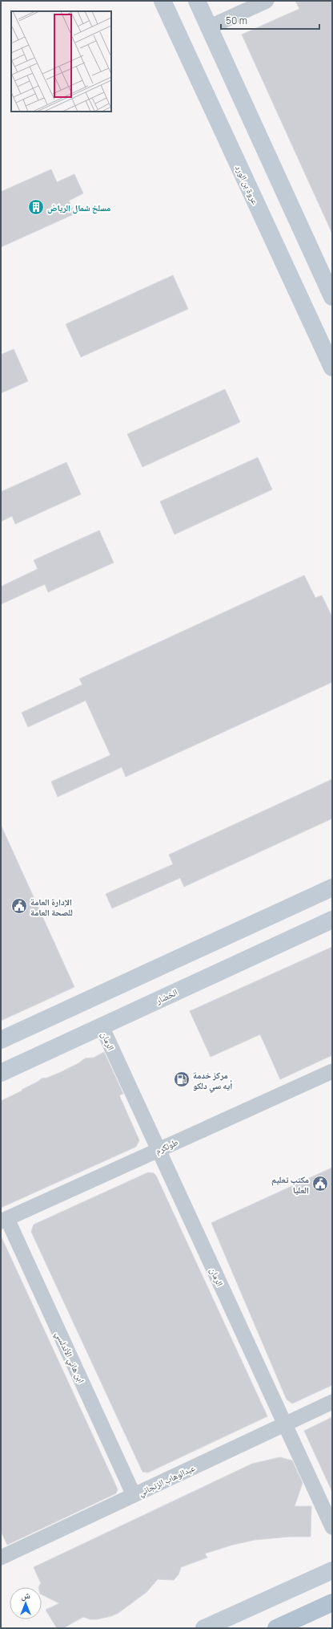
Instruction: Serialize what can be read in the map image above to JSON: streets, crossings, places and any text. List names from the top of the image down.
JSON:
{
  "streets": {
    "street": [
      "عروة بن الورد",
      "الخضار",
      "الرمان",
      "طولكرم",
      "ابن هاني الأندلسي",
      "عبدالوهاب الزنجاني"
    ]
  },
  "crossings": [
    ["الخضار", "الرمان"],
    ["الرمان", "طولكرم"],
    ["الرمان", "عبدالوهاب الزنجاني"],
    ["طولكرم", "ابن هاني الأندلسي"],
    ["ابن هاني الأندلسي", "عبدالوهاب الزنجاني"]
  ],
  "places": {
    "building": ["مسلخ شمال الرياض"],
    "public building": ["الإدارة العامة للصحة العامة", "مكتب تعليم العليا"],
    "fuel station": ["مركز خدمة أيه سي دلكو"]
  },
  "scale_bar": "50 m",
  "north": "top"
}
